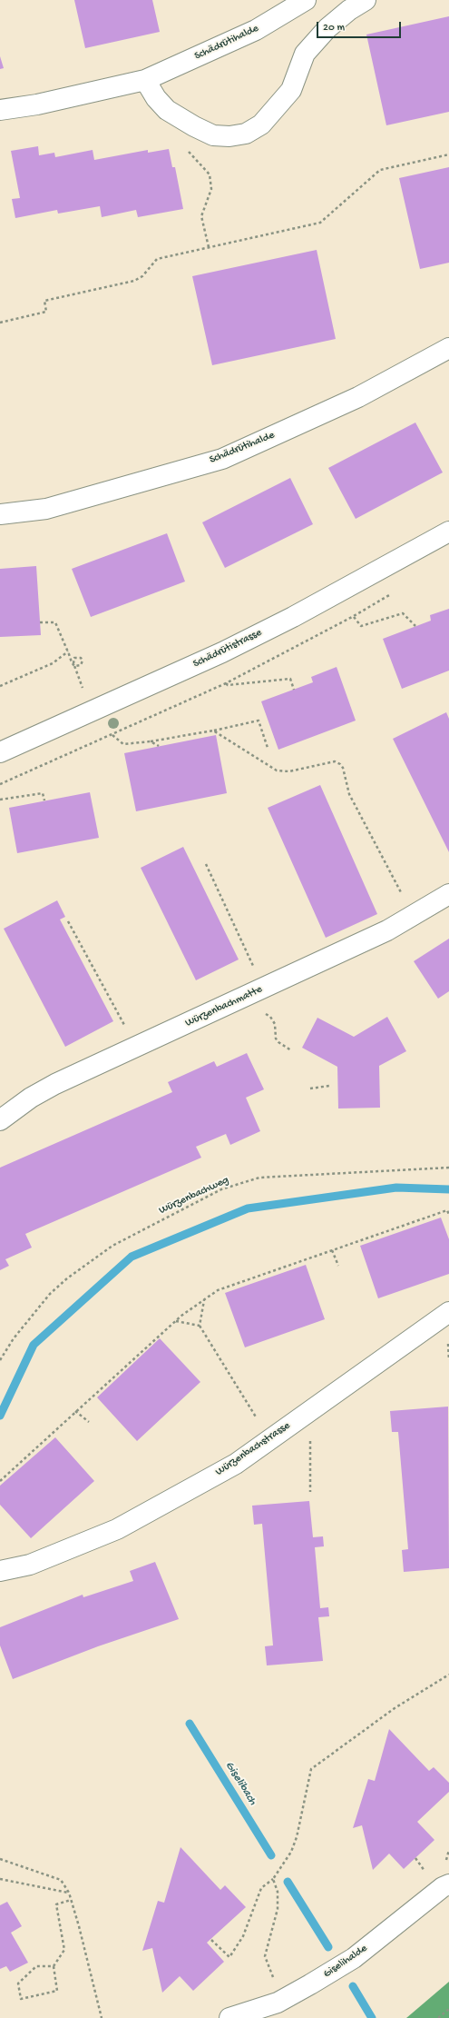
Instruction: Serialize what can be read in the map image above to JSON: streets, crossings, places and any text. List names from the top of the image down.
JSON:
{
  "streets": {
    "street": [
      "Schädrütihalde",
      "Schädrütistrasse",
      "Würzenbachmatte",
      "Würzenbachstrasse",
      "Giselihalde"
    ],
    "path": ["Würzenbachweg"]
  },
  "water": ["Giselibach"],
  "scale_bar": "20 m"
}
